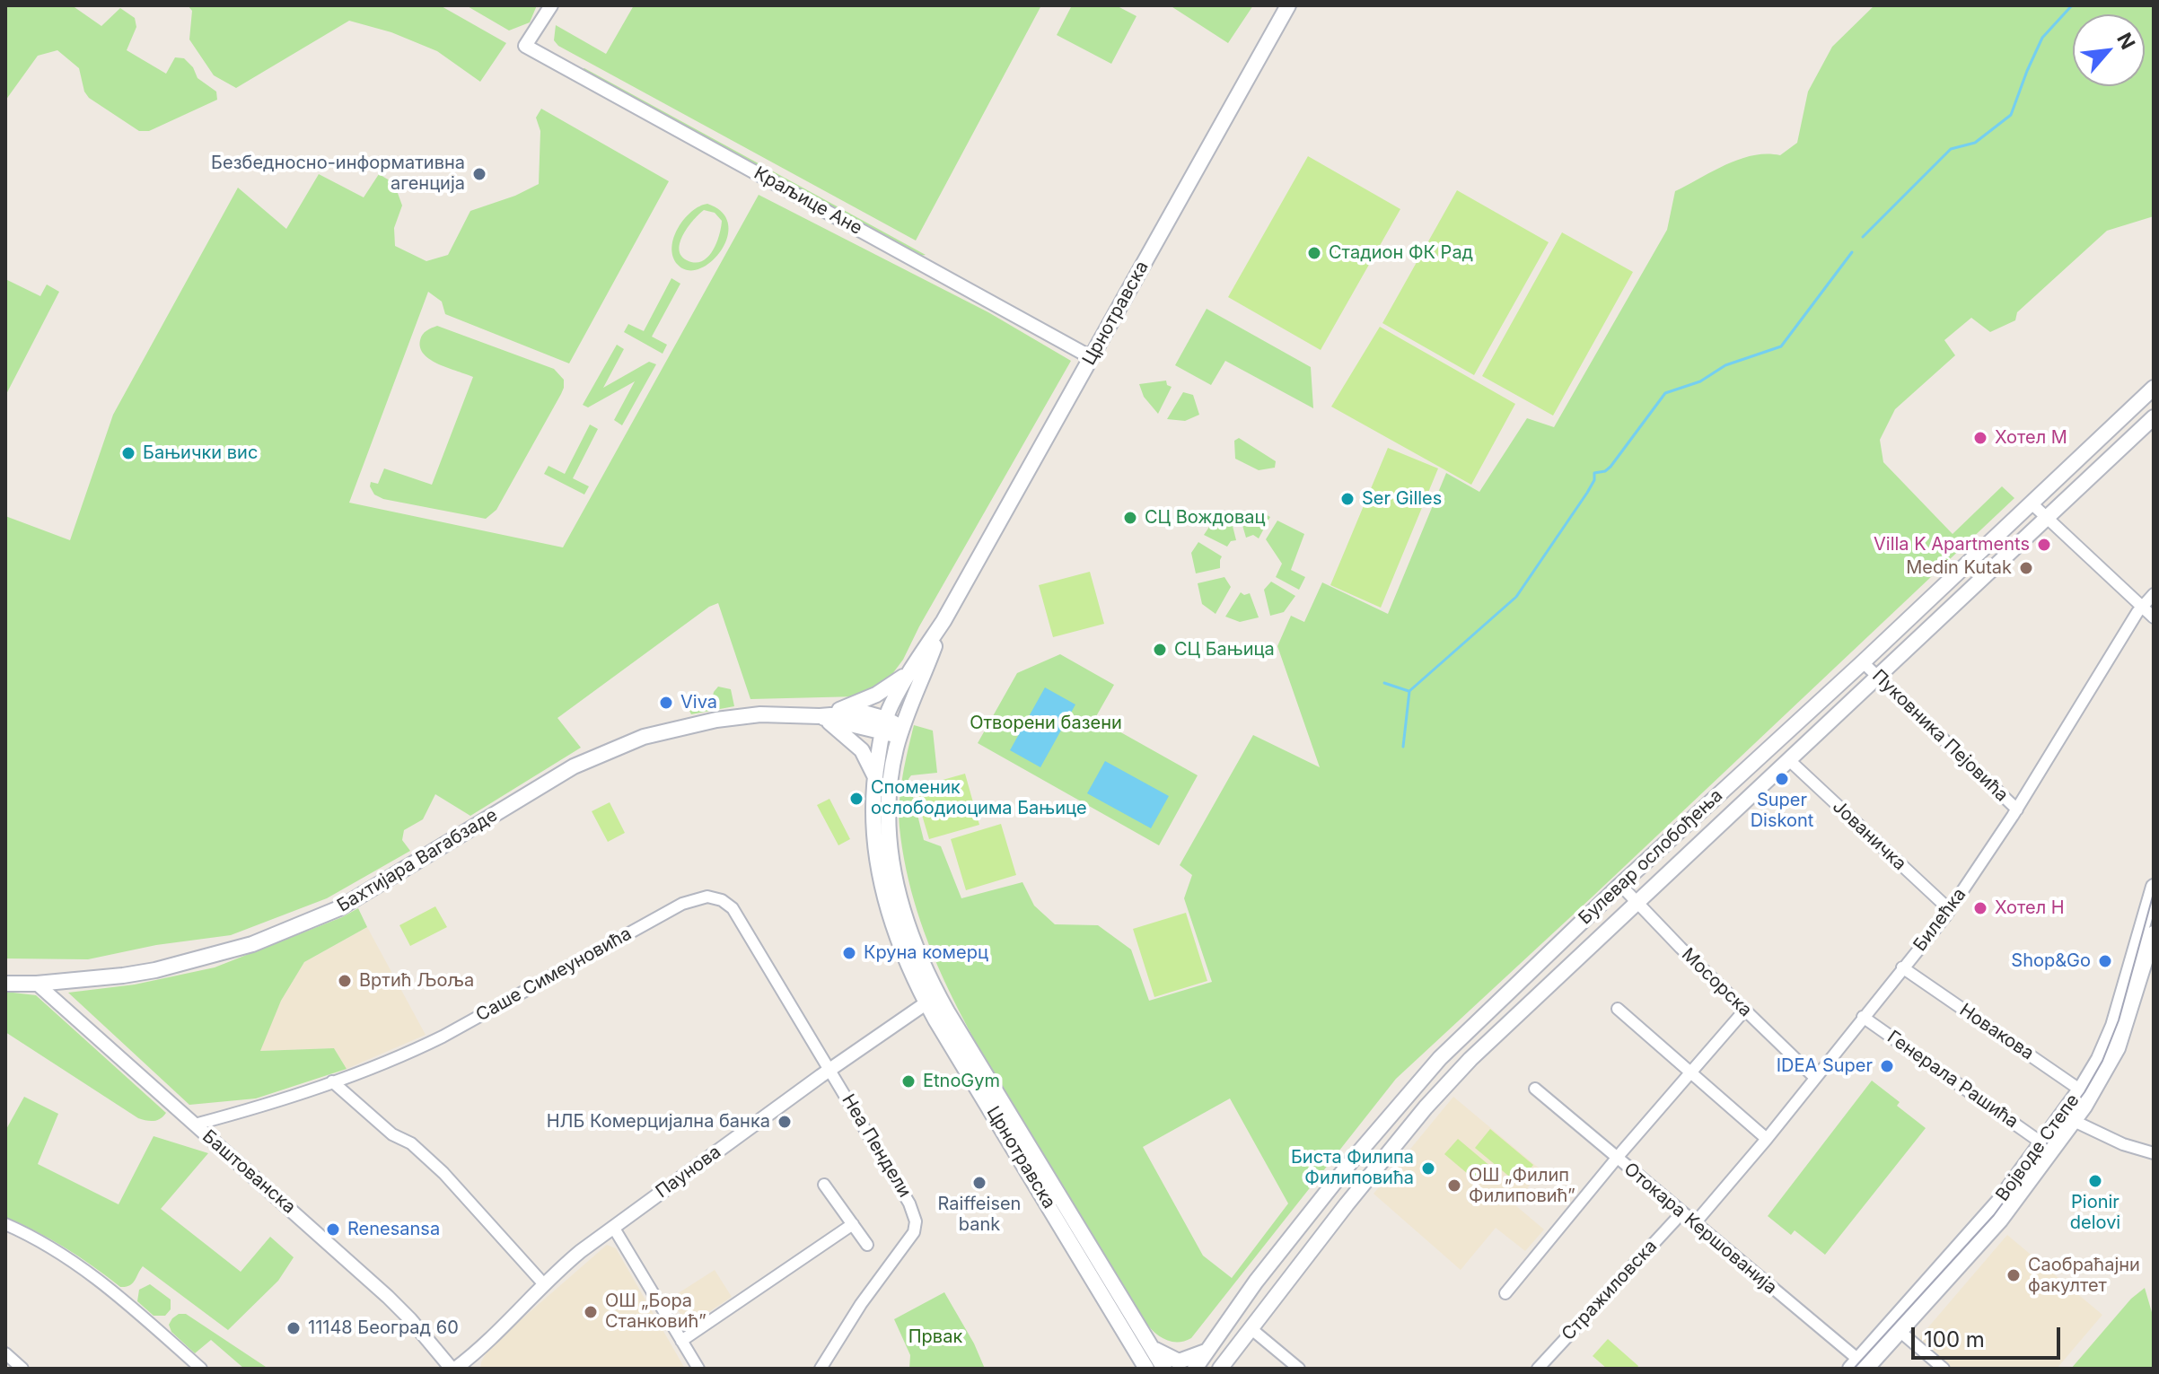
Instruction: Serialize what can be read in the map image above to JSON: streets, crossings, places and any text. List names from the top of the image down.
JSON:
{
  "streets": {
    "main road": [
      "Црнотравска",
      "Булевар ослобођења",
      "Бахтијара Вагабзаде",
      "Војводе Степе"
    ],
    "street": [
      "Краљице Ане",
      "Пуковника Пејовића",
      "Јованичка",
      "Билећка",
      "Саше Симеуновића",
      "Мосорска",
      "Новакова",
      "Генерала Рашића",
      "Неа Пендели",
      "Баштованска",
      "Паунова",
      "Отокара Кершованија",
      "Стражиловска"
    ]
  },
  "crossings": [
    ["Краљице Ане", "Црнотравска"],
    ["Црнотравска", "Бахтијара Вагабзаде"],
    ["Црнотравска", "Паунова"],
    ["Пуковника Пејовића", "Булевар ослобођења"],
    ["Пуковника Пејовића", "Билећка"],
    ["Јованичка", "Булевар ослобођења"],
    ["Јованичка", "Билећка"],
    ["Булевар ослобођења", "Мосорска"],
    ["Бахтијара Вагабзаде", "Баштованска"],
    ["Билећка", "Мосорска"],
    ["Билећка", "Новакова"],
    ["Билећка", "Генерала Рашића"],
    ["Билећка", "Отокара Кершованија"],
    ["Саше Симеуновића", "Неа Пендели"],
    ["Саше Симеуновића", "Баштованска"],
    ["Саше Симеуновића", "Паунова"],
    ["Новакова", "Војводе Степе"],
    ["Генерала Рашића", "Војводе Степе"],
    ["Неа Пендели", "Паунова"],
    ["Војводе Степе", "Отокара Кершованија"],
    ["Баштованска", "Паунова"],
    ["Отокара Кершованија", "Стражиловска"]
  ],
  "parks": ["Отворени базени", "Првак"],
  "places": [
    "Безбедносно-информативна агенција",
    "Стадион ФК Рад",
    "Хотел М",
    "Бањички вис",
    "Ser Gilles",
    "СЦ Вождовац",
    "Villa K Apartments",
    "Medin Kutak",
    "СЦ Бањица",
    "Viva",
    "Super Diskont",
    "Споменик ослободиоцима Бањице",
    "Хотел Н",
    "Круна комерц",
    "Shop&Go",
    "Вртић Љоља",
    "IDEA Super",
    "EtnoGym",
    "НЛБ Комерцијална банка",
    "Биста Филипа Филиповића",
    "Pionir delovi",
    "Raiffeisen bank",
    "ОШ „Филип Филиповић”",
    "Renesansa",
    "Саобраћајни факултет",
    "ОШ „Бора Станковић”",
    "11148 Београд 60"
  ],
  "scale_bar": "100 m",
  "north": "top right"
}
